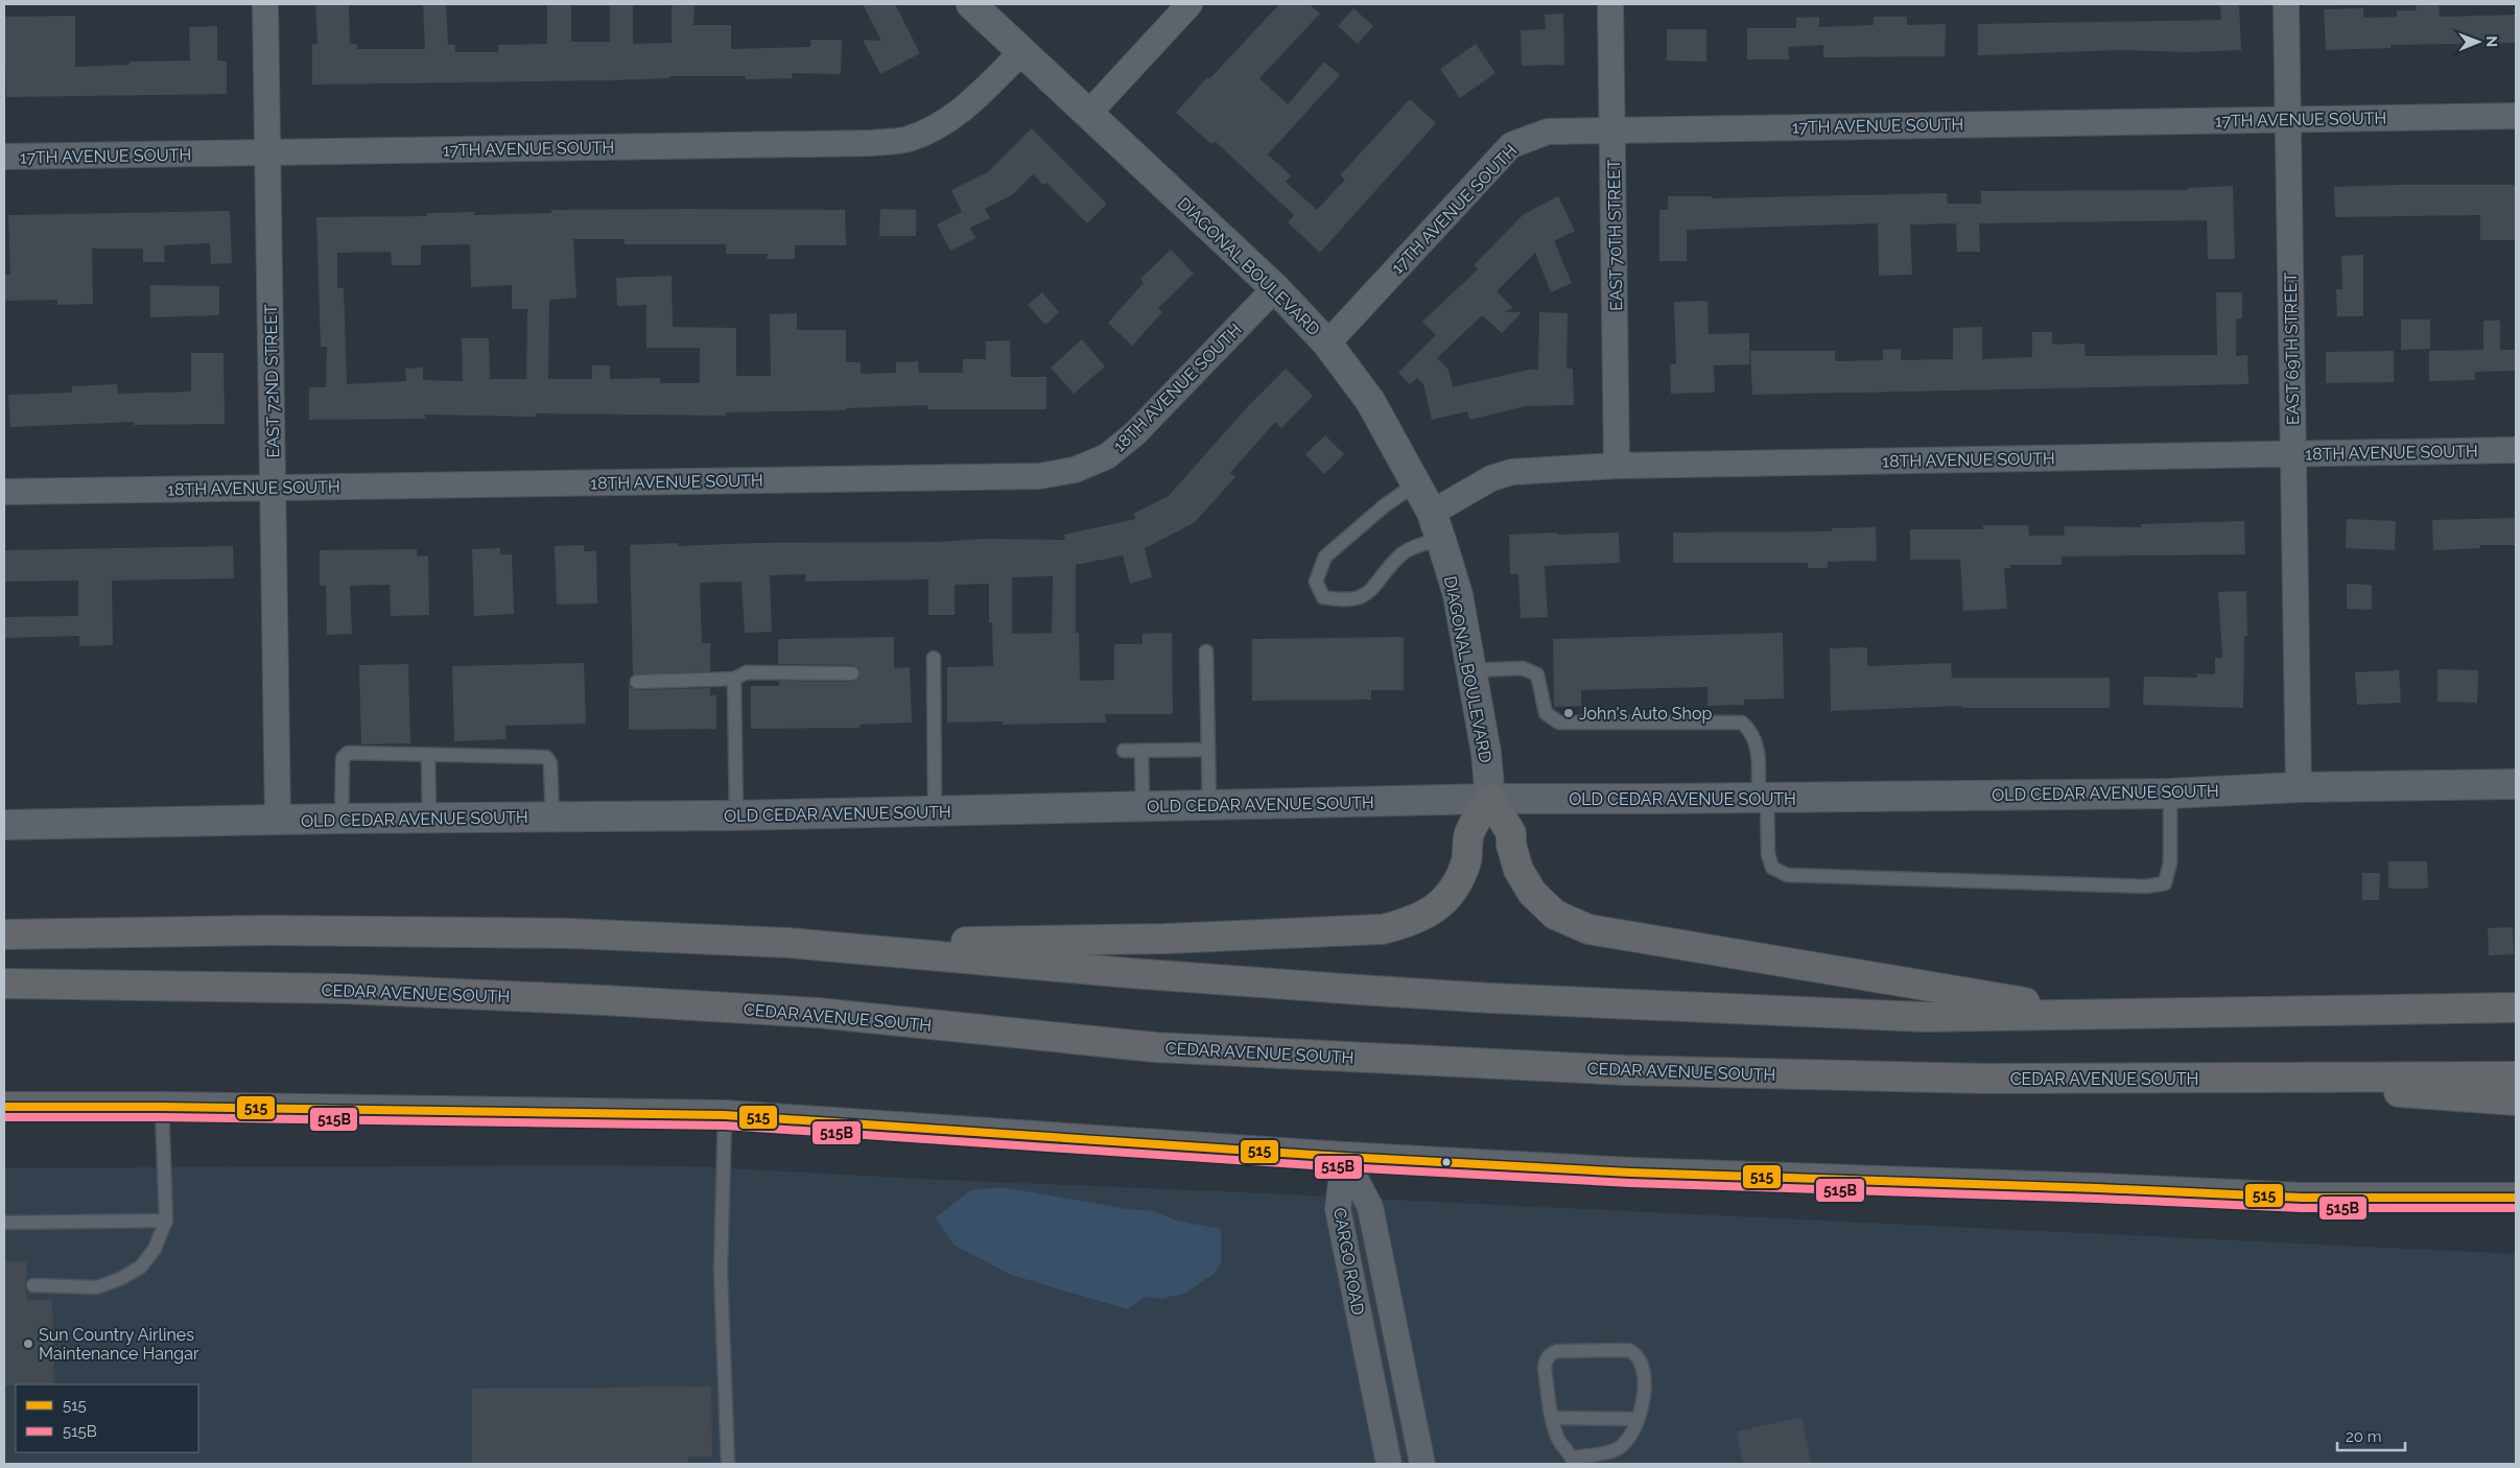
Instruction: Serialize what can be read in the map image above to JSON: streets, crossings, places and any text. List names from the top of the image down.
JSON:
{
  "streets": {
    "highway": ["CEDAR AVENUE SOUTH"],
    "street": [
      "17TH AVENUE SOUTH",
      "EAST 70TH STREET",
      "DIAGONAL BOULEVARD",
      "EAST 69TH STREET",
      "EAST 72ND STREET",
      "18TH AVENUE SOUTH",
      "OLD CEDAR AVENUE SOUTH",
      "CARGO ROAD"
    ]
  },
  "crossings": [
    ["17TH AVENUE SOUTH", "EAST 70TH STREET"],
    ["17TH AVENUE SOUTH", "DIAGONAL BOULEVARD"],
    ["17TH AVENUE SOUTH", "EAST 69TH STREET"],
    ["17TH AVENUE SOUTH", "EAST 72ND STREET"],
    ["EAST 70TH STREET", "18TH AVENUE SOUTH"],
    ["DIAGONAL BOULEVARD", "18TH AVENUE SOUTH"],
    ["DIAGONAL BOULEVARD", "OLD CEDAR AVENUE SOUTH"],
    ["EAST 69TH STREET", "18TH AVENUE SOUTH"],
    ["EAST 69TH STREET", "OLD CEDAR AVENUE SOUTH"],
    ["EAST 72ND STREET", "18TH AVENUE SOUTH"],
    ["EAST 72ND STREET", "OLD CEDAR AVENUE SOUTH"]
  ],
  "places": ["John's Auto Shop", "Sun Country Airlines Maintenance Hangar"],
  "lines": ["transit line 515", "transit line 515B"],
  "legend": ["515", "515B"],
  "scale_bar": "20 m",
  "north": "right"
}
